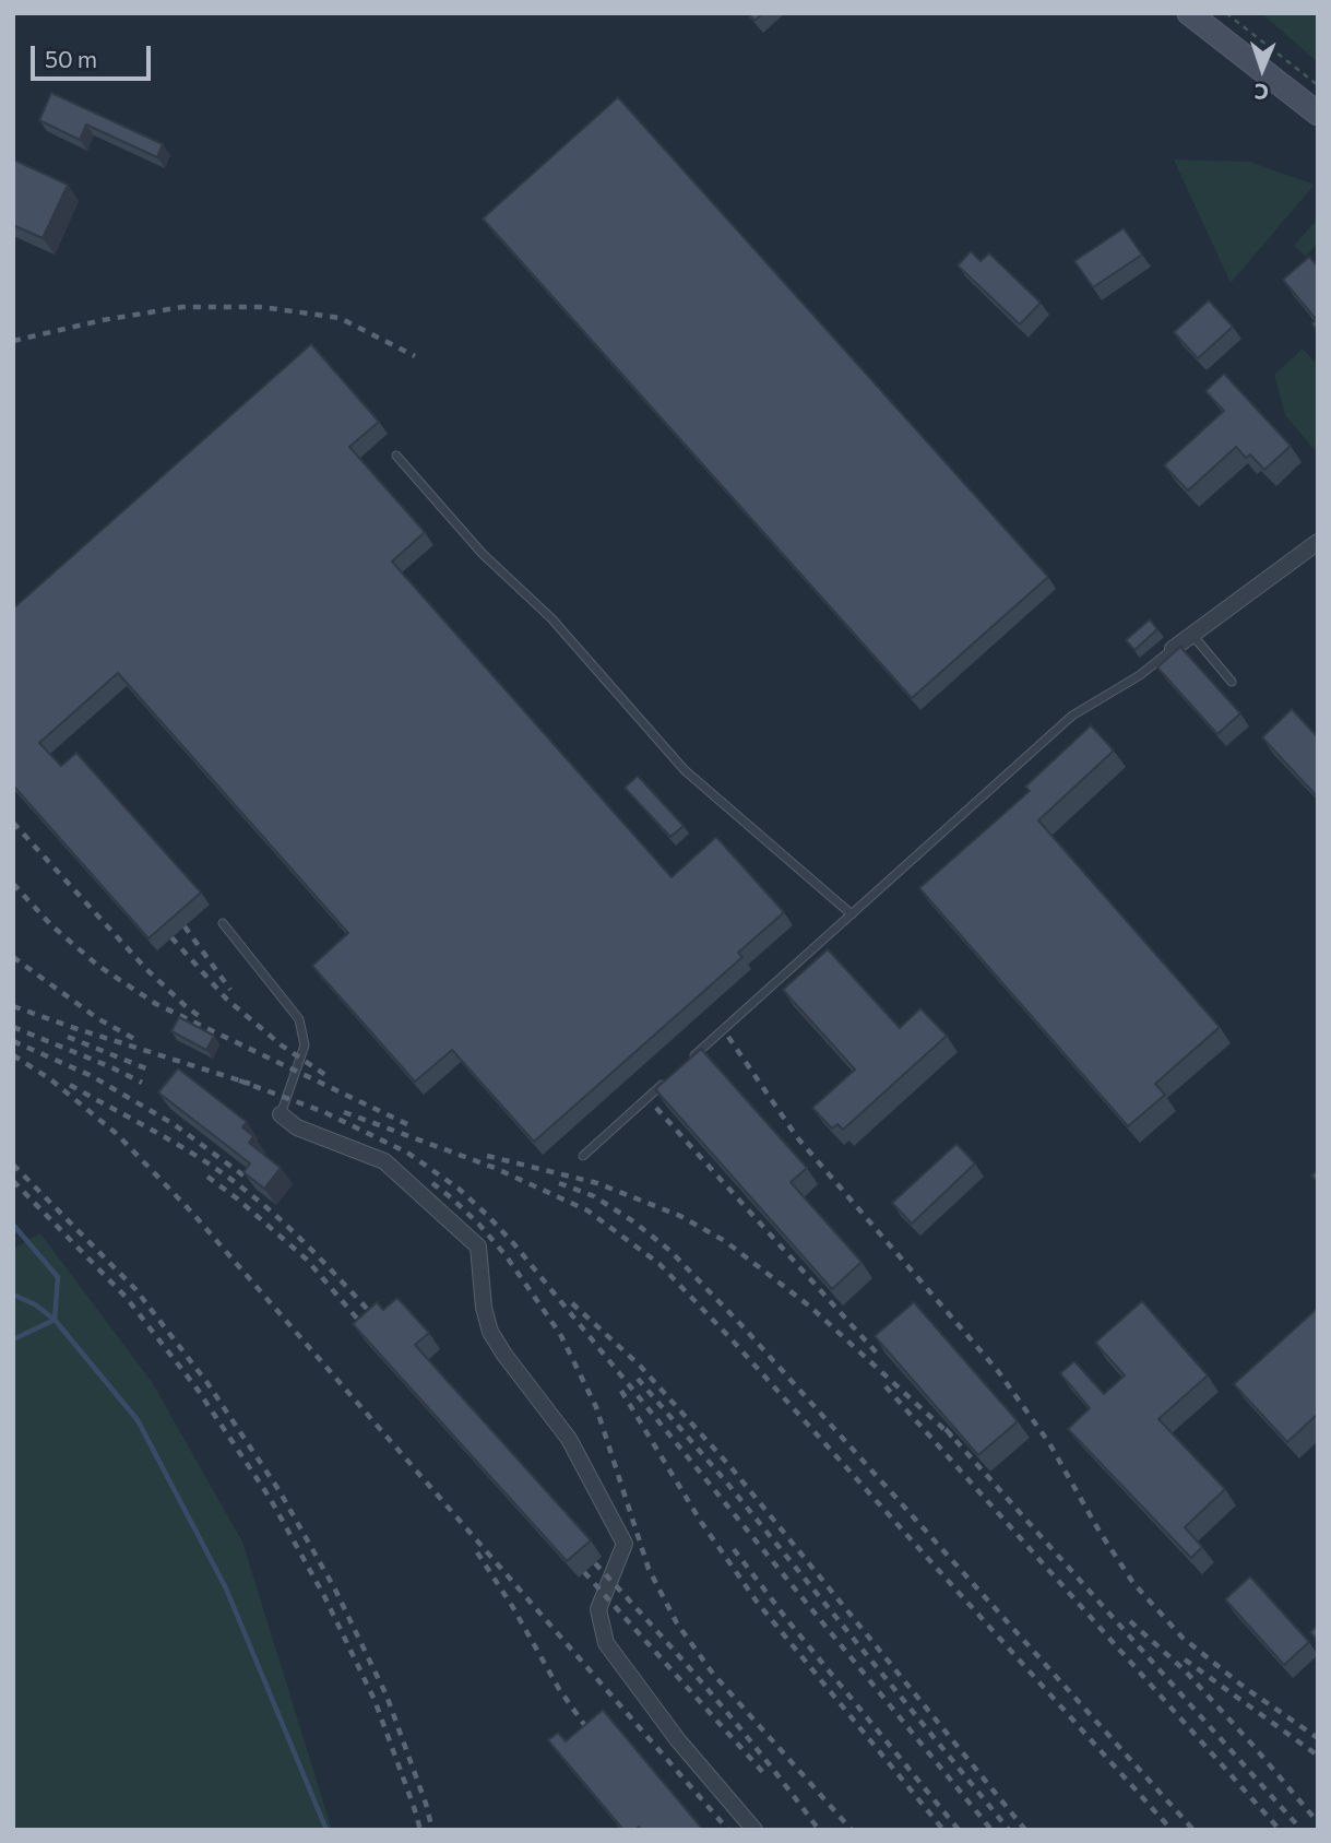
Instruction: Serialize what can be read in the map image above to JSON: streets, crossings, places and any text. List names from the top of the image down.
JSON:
{
  "scale_bar": "50 m",
  "north": "bottom"
}
